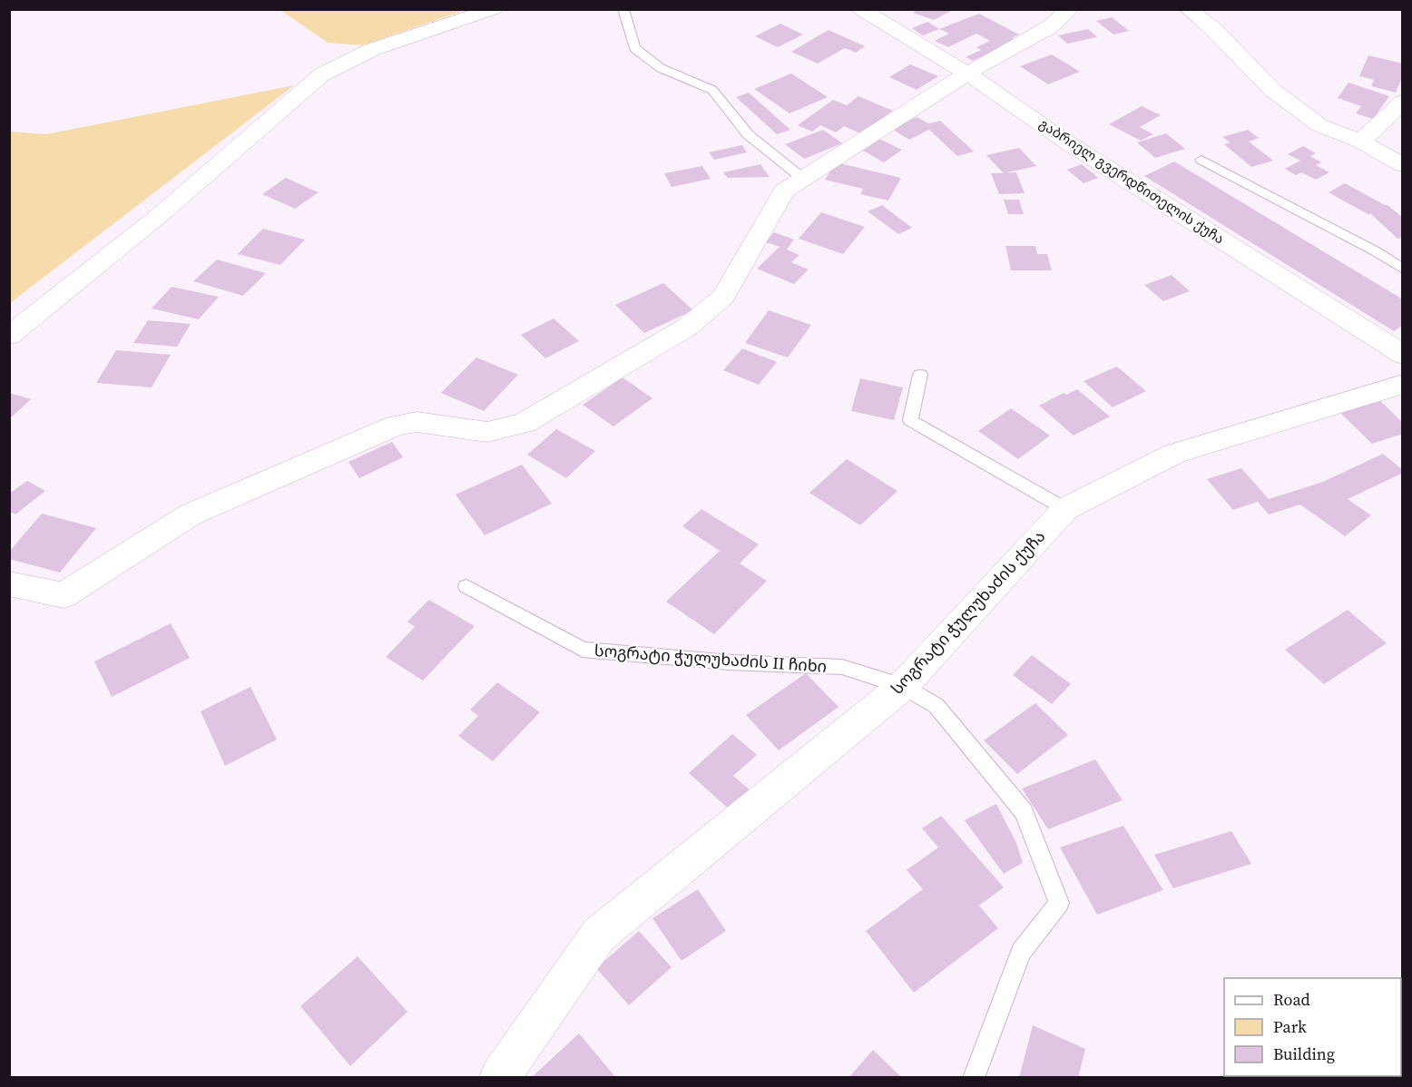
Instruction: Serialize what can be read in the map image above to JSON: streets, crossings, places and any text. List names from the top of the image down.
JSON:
{
  "streets": {
    "street": ["გაბრიელ გვერდწითელის ქუჩა", "სოგრატი ჭულუხაძის ქუჩა"],
    "lane": ["სოგრატი ჭულუხაძის II ჩიხი"]
  },
  "crossings": [
    ["სოგრატი ჭულუხაძის ქუჩა", "სოგრატი ჭულუხაძის II ჩიხი"]
  ],
  "legend": ["Road", "Park", "Building"]
}
